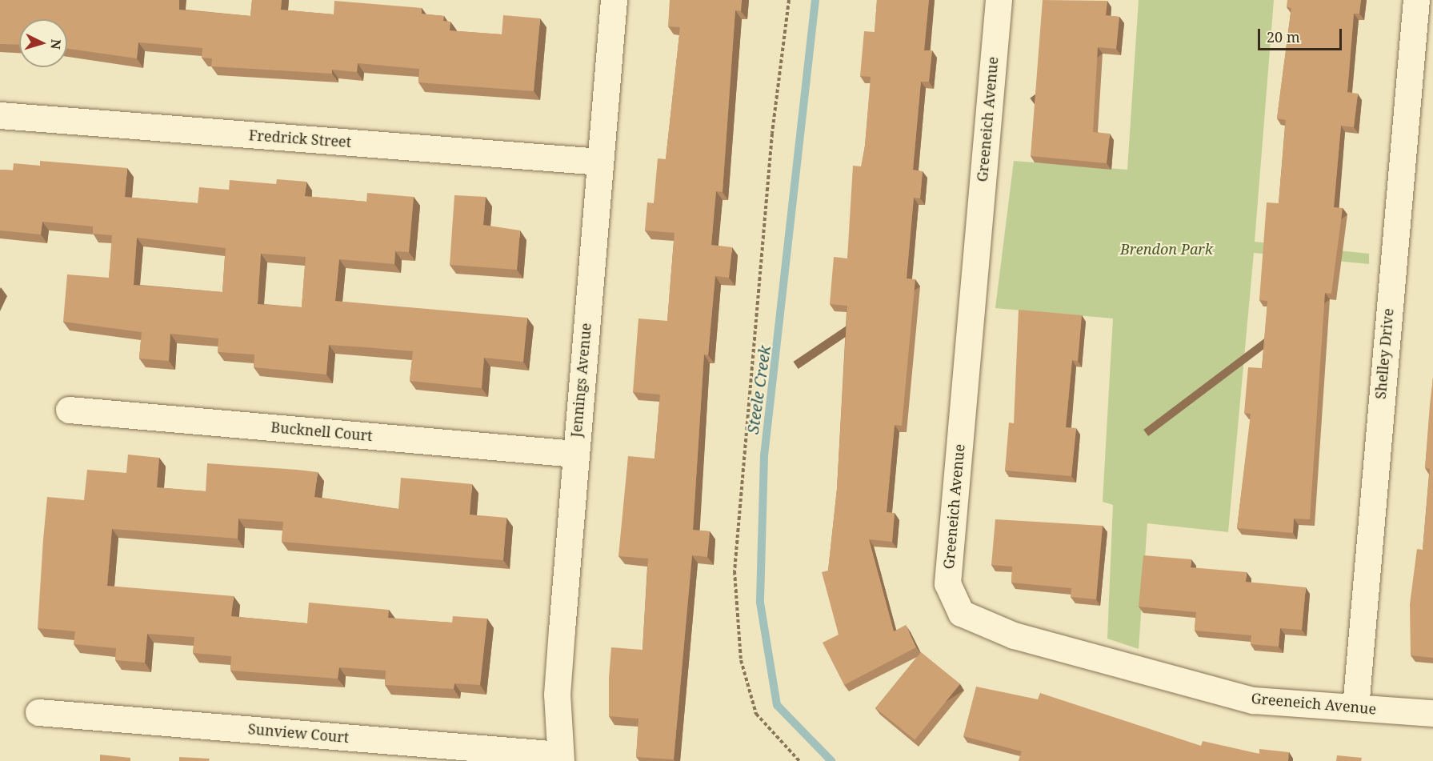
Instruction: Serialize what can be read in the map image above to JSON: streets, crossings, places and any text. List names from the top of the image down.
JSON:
{
  "streets": {
    "street": [
      "Greeneich Avenue",
      "Fredrick Street",
      "Shelley Drive",
      "Jennings Avenue",
      "Bucknell Court",
      "Sunview Court"
    ]
  },
  "crossings": [
    ["Greeneich Avenue", "Shelley Drive"],
    ["Fredrick Street", "Jennings Avenue"],
    ["Jennings Avenue", "Bucknell Court"],
    ["Jennings Avenue", "Sunview Court"]
  ],
  "water": ["Steele Creek"],
  "parks": ["Brendon Park"],
  "scale_bar": "20 m",
  "north": "right"
}
